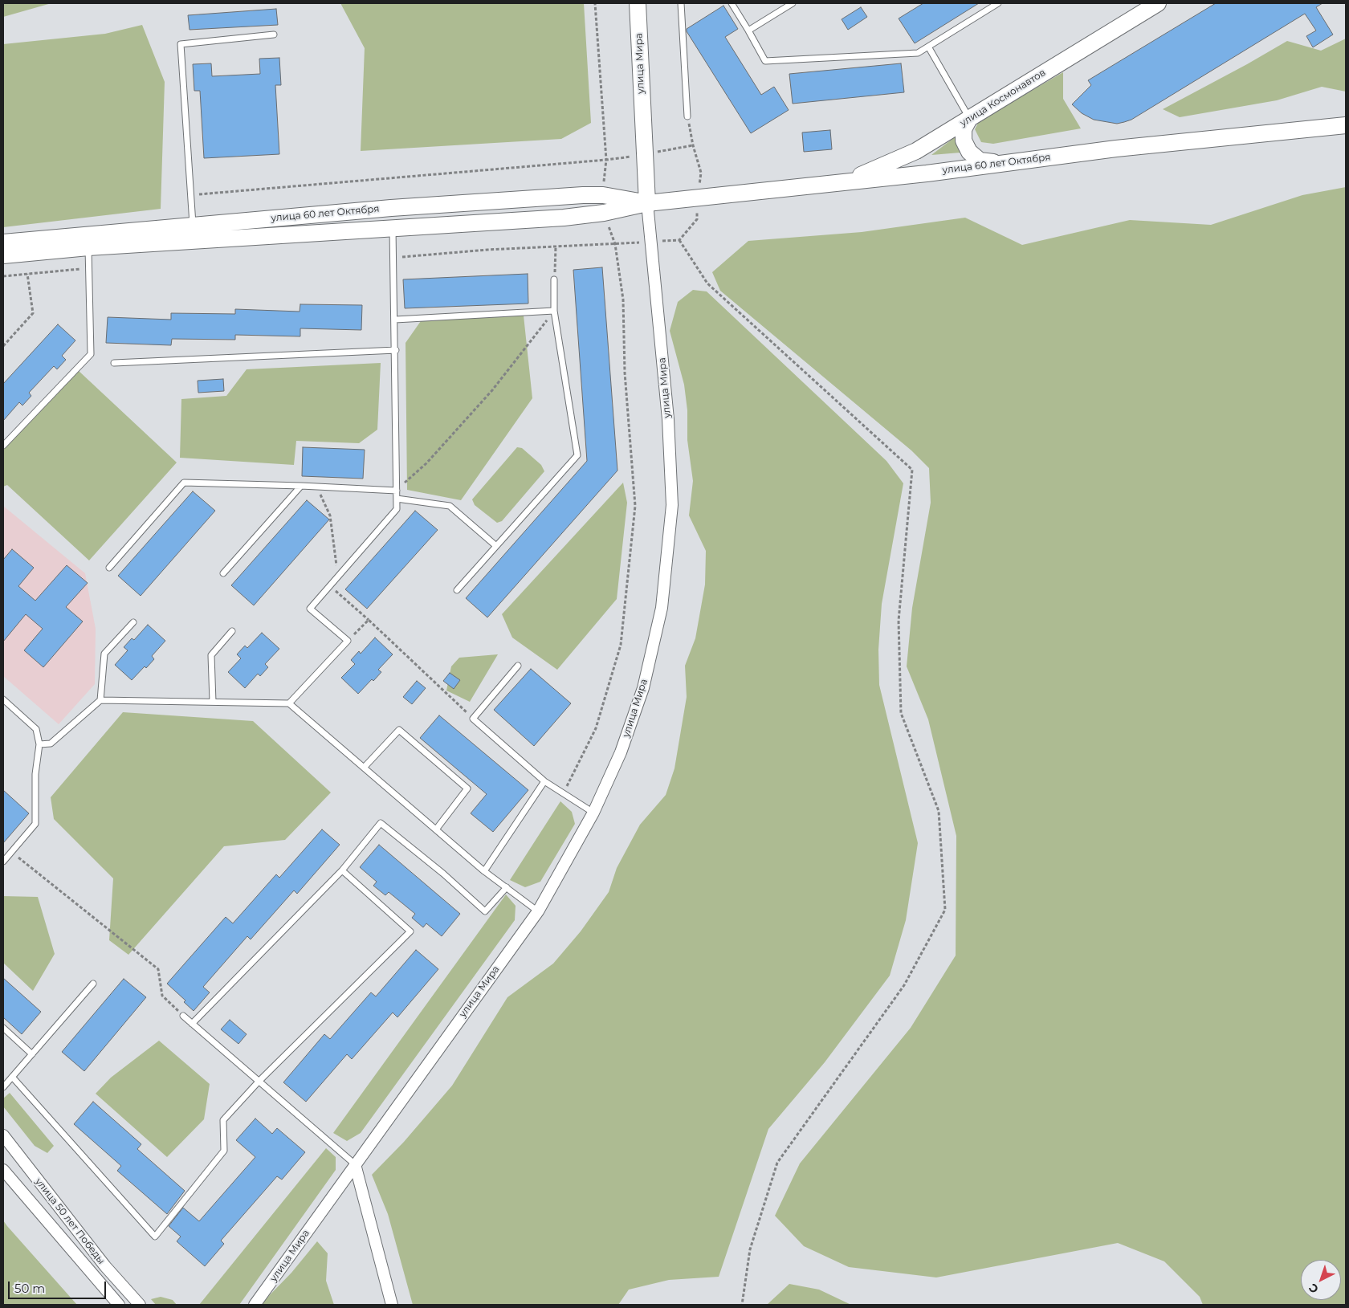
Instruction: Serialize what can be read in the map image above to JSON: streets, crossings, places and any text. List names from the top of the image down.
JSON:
{
  "streets": {
    "main road": ["улица Мира", "улица Космонавтов", "улица 60 лет Октября"],
    "street": ["улица 50 лет Победы"]
  },
  "crossings": [
    ["улица Мира", "улица 60 лет Октября"],
    ["улица Космонавтов", "улица 60 лет Октября"]
  ],
  "scale_bar": "50 m",
  "north": "bottom left"
}
